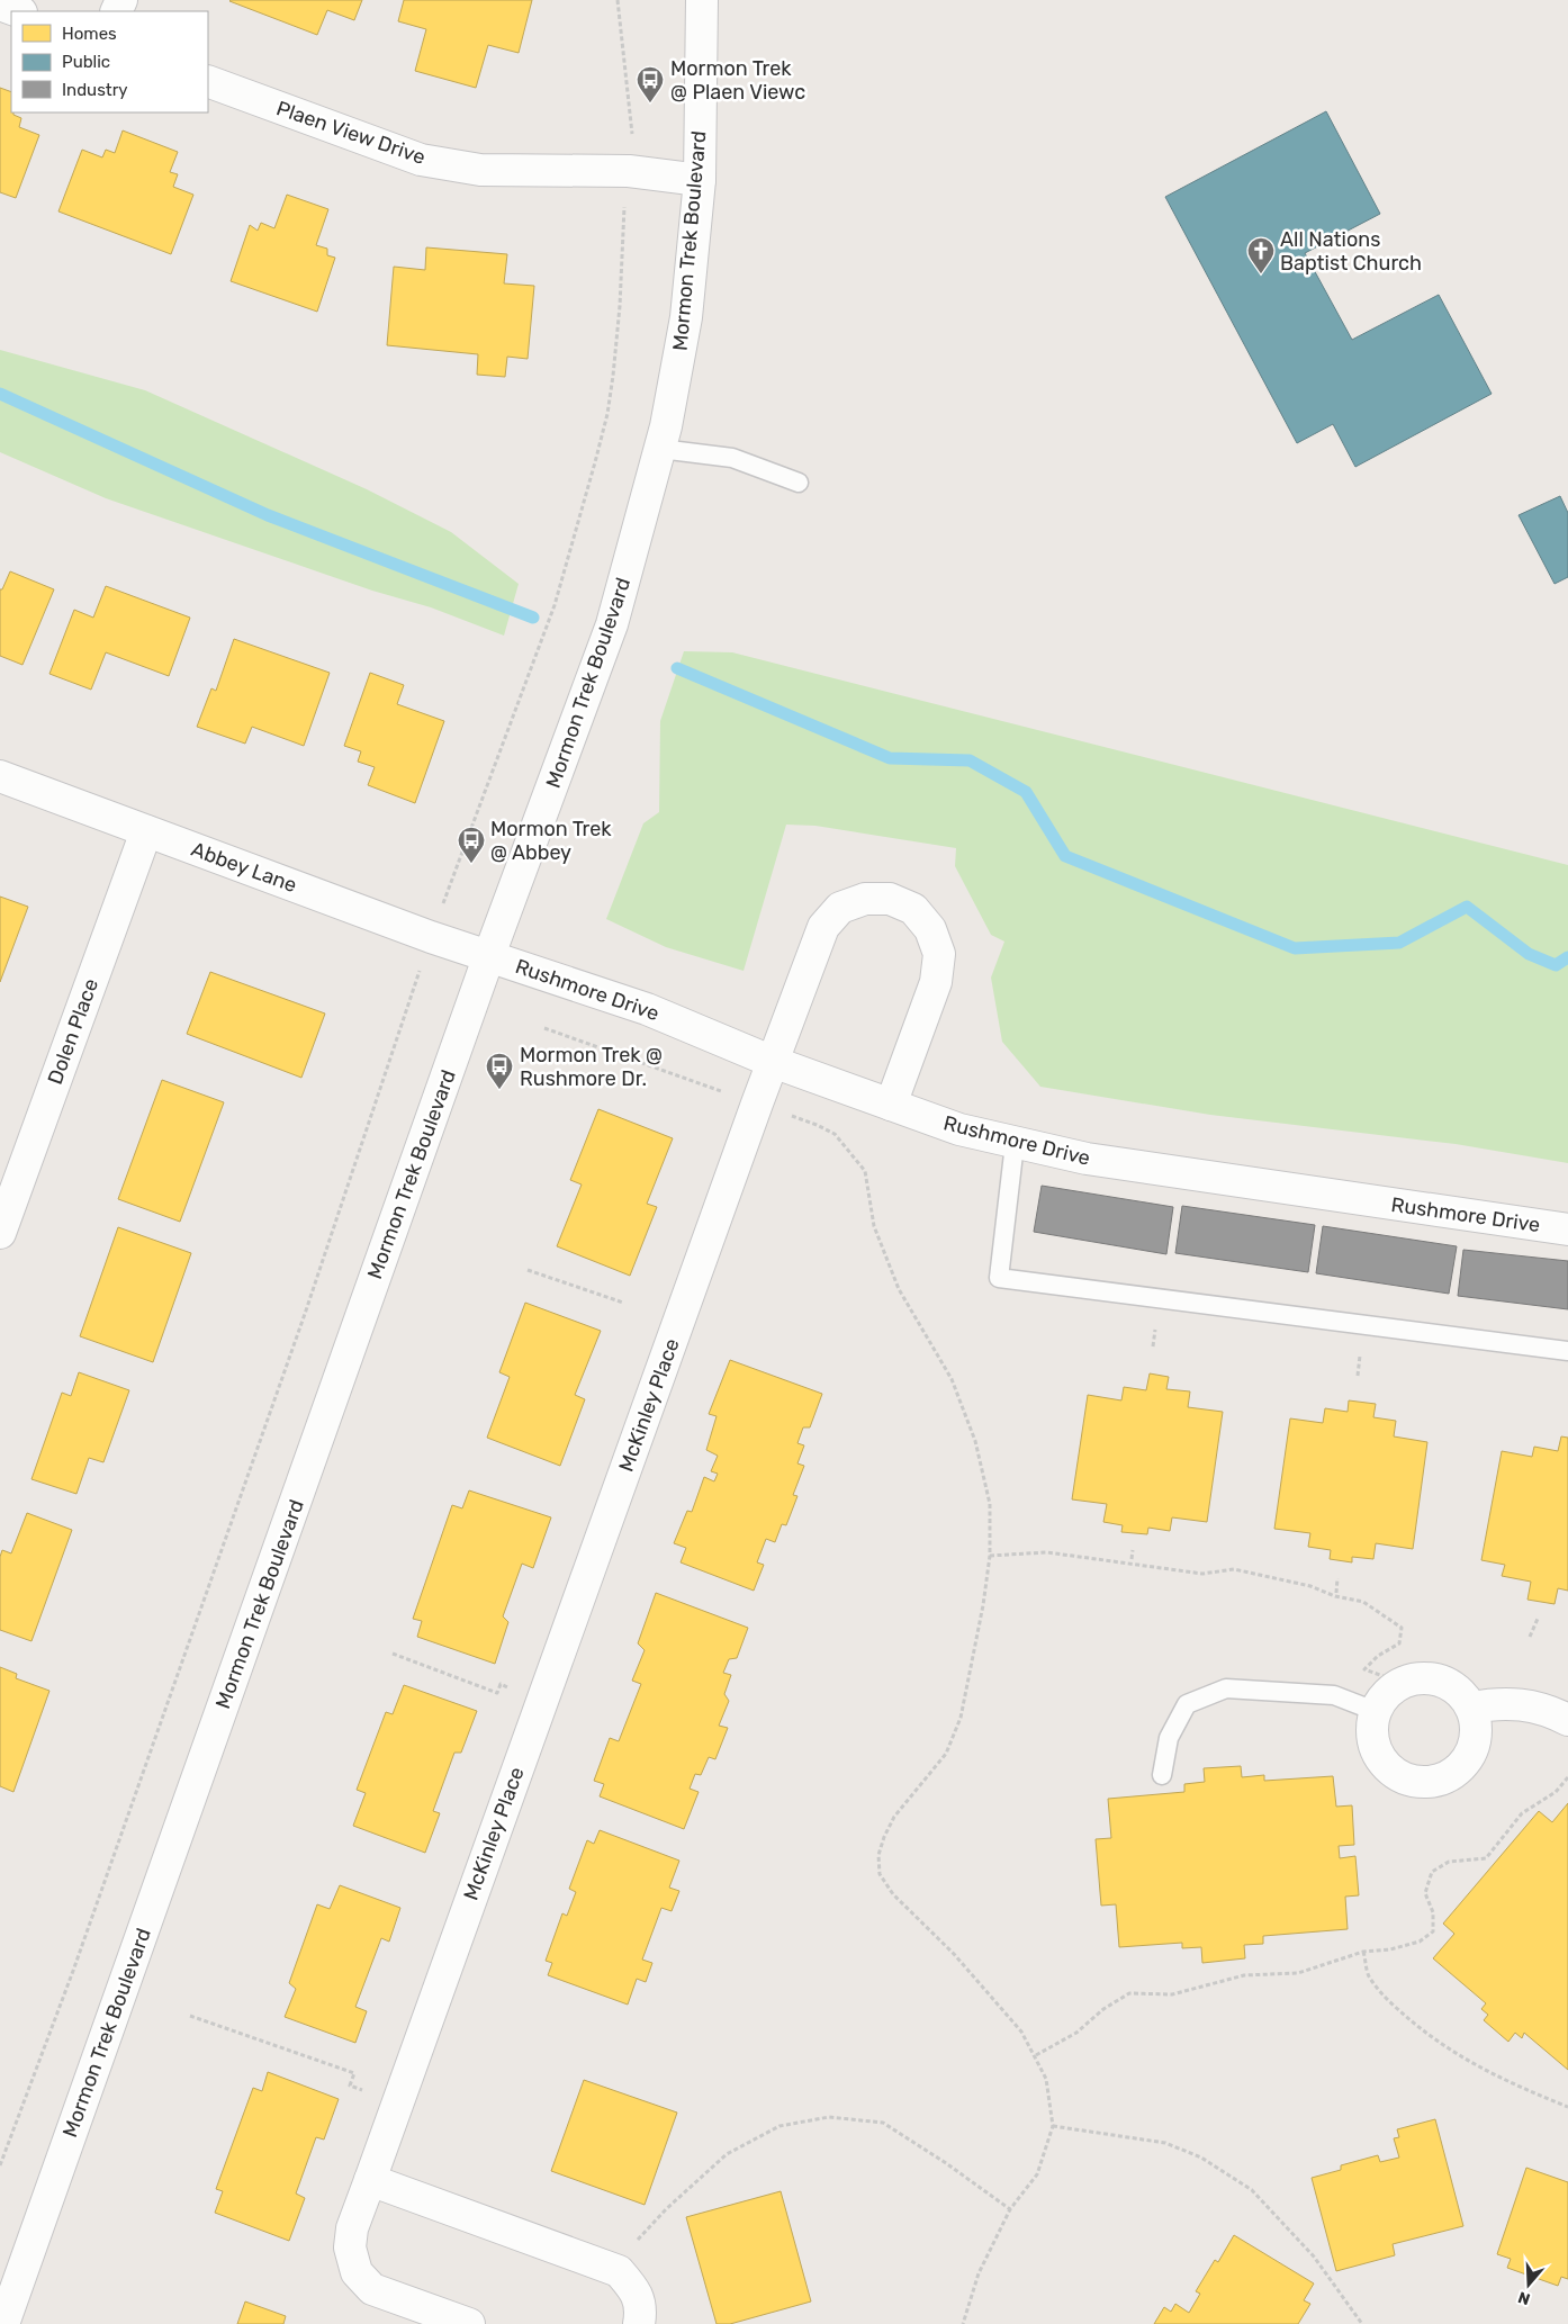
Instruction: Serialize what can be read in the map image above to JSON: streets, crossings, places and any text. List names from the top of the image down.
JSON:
{
  "streets": {
    "street": [
      "Plaen View Drive",
      "Mormon Trek Boulevard",
      "Abbey Lane",
      "Rushmore Drive",
      "Dolen Place",
      "McKinley Place"
    ]
  },
  "crossings": [
    ["Plaen View Drive", "Mormon Trek Boulevard"],
    ["Mormon Trek Boulevard", "Abbey Lane"],
    ["Mormon Trek Boulevard", "Rushmore Drive"],
    ["Abbey Lane", "Rushmore Drive"],
    ["Abbey Lane", "Dolen Place"],
    ["Rushmore Drive", "McKinley Place"]
  ],
  "places": {
    "bus stop": ["Mormon Trek @ Plaen Viewc", "Mormon Trek @ Abbey", "Mormon Trek @ Rushmore Dr."],
    "church": ["All Nations Baptist Church"]
  },
  "legend": ["Homes", "Public", "Industry"],
  "north": "bottom"
}
